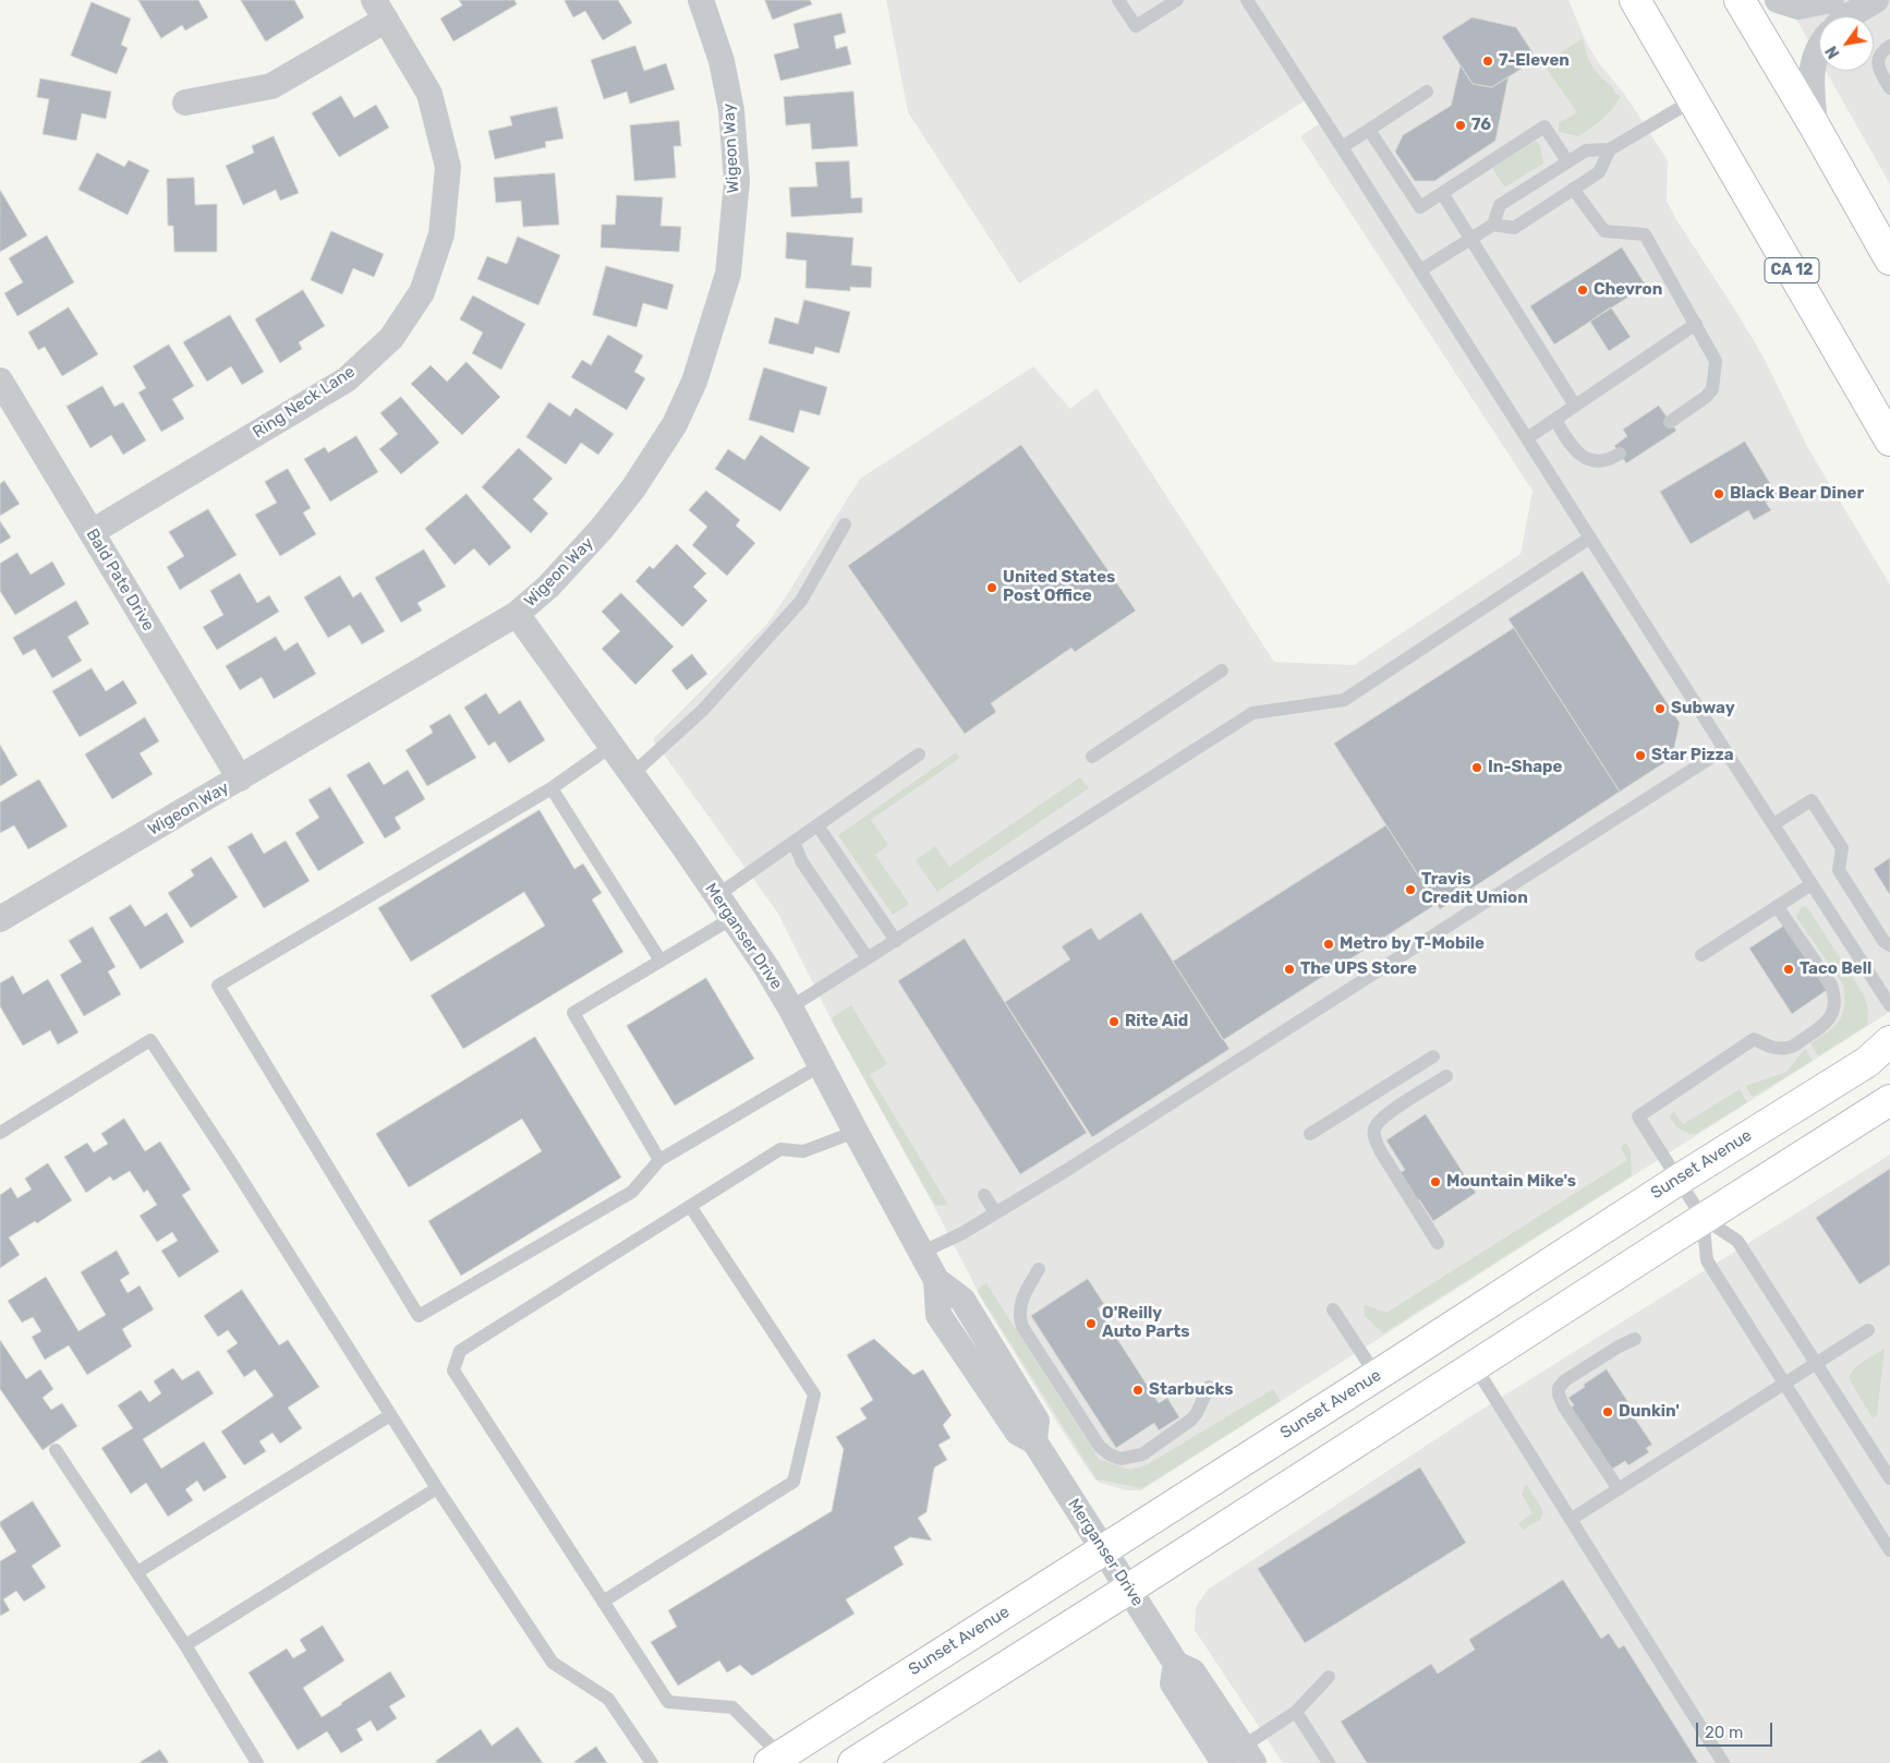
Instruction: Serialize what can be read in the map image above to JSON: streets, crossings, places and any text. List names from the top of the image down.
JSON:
{
  "streets": {
    "main road": ["CA 12", "Sunset Avenue"],
    "street": [
      "Wigeon Way",
      "Ring Neck Lane",
      "Bald Pate Drive",
      "Merganser Drive"
    ]
  },
  "crossings": [
    ["Wigeon Way", "Bald Pate Drive"],
    ["Wigeon Way", "Merganser Drive"],
    ["Ring Neck Lane", "Bald Pate Drive"],
    ["Merganser Drive", "Sunset Avenue"]
  ],
  "places": [
    "7-Eleven",
    "76",
    "Chevron",
    "Black Bear Diner",
    "United States Post Office",
    "Subway",
    "Star Pizza",
    "In-Shape",
    "Travis Credit Umion",
    "Metro by T-Mobile",
    "The UPS Store",
    "Taco Bell",
    "Rite Aid",
    "Mountain Mike's",
    "O'Reilly Auto Parts",
    "Starbucks",
    "Dunkin'"
  ],
  "scale_bar": "20 m",
  "north": "bottom left"
}
